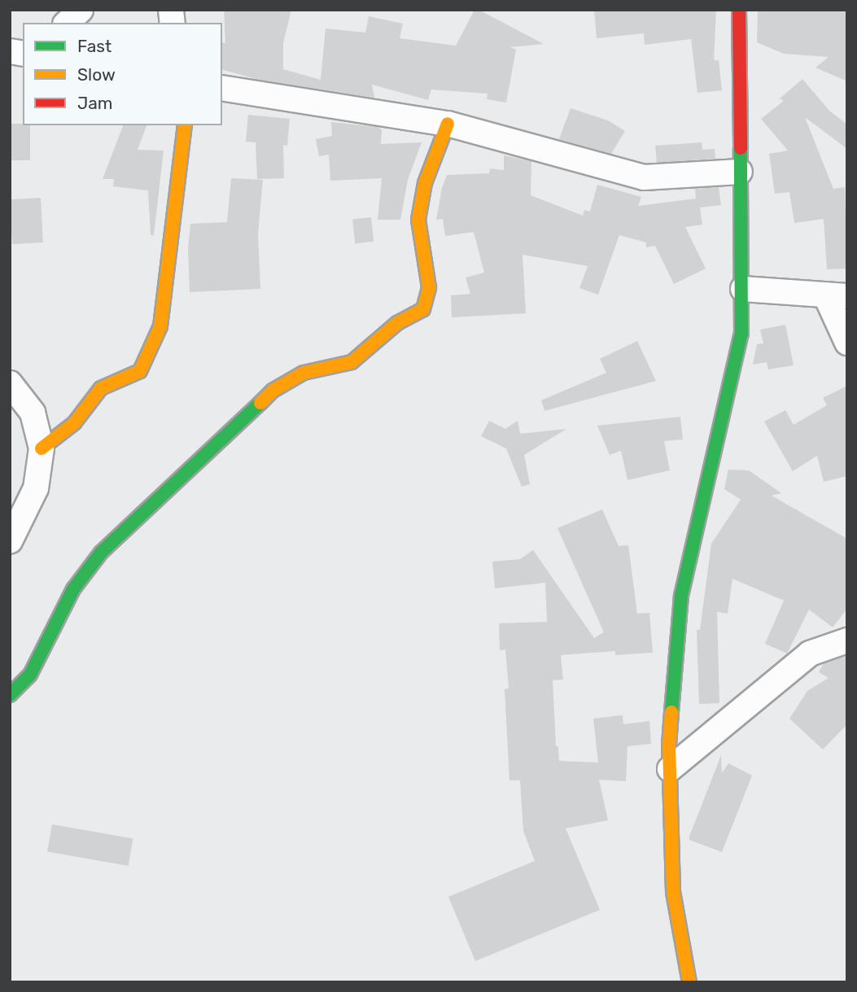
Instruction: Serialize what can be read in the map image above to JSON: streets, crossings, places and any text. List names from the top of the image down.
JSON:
{
  "legend": ["Fast", "Slow", "Jam"]
}
